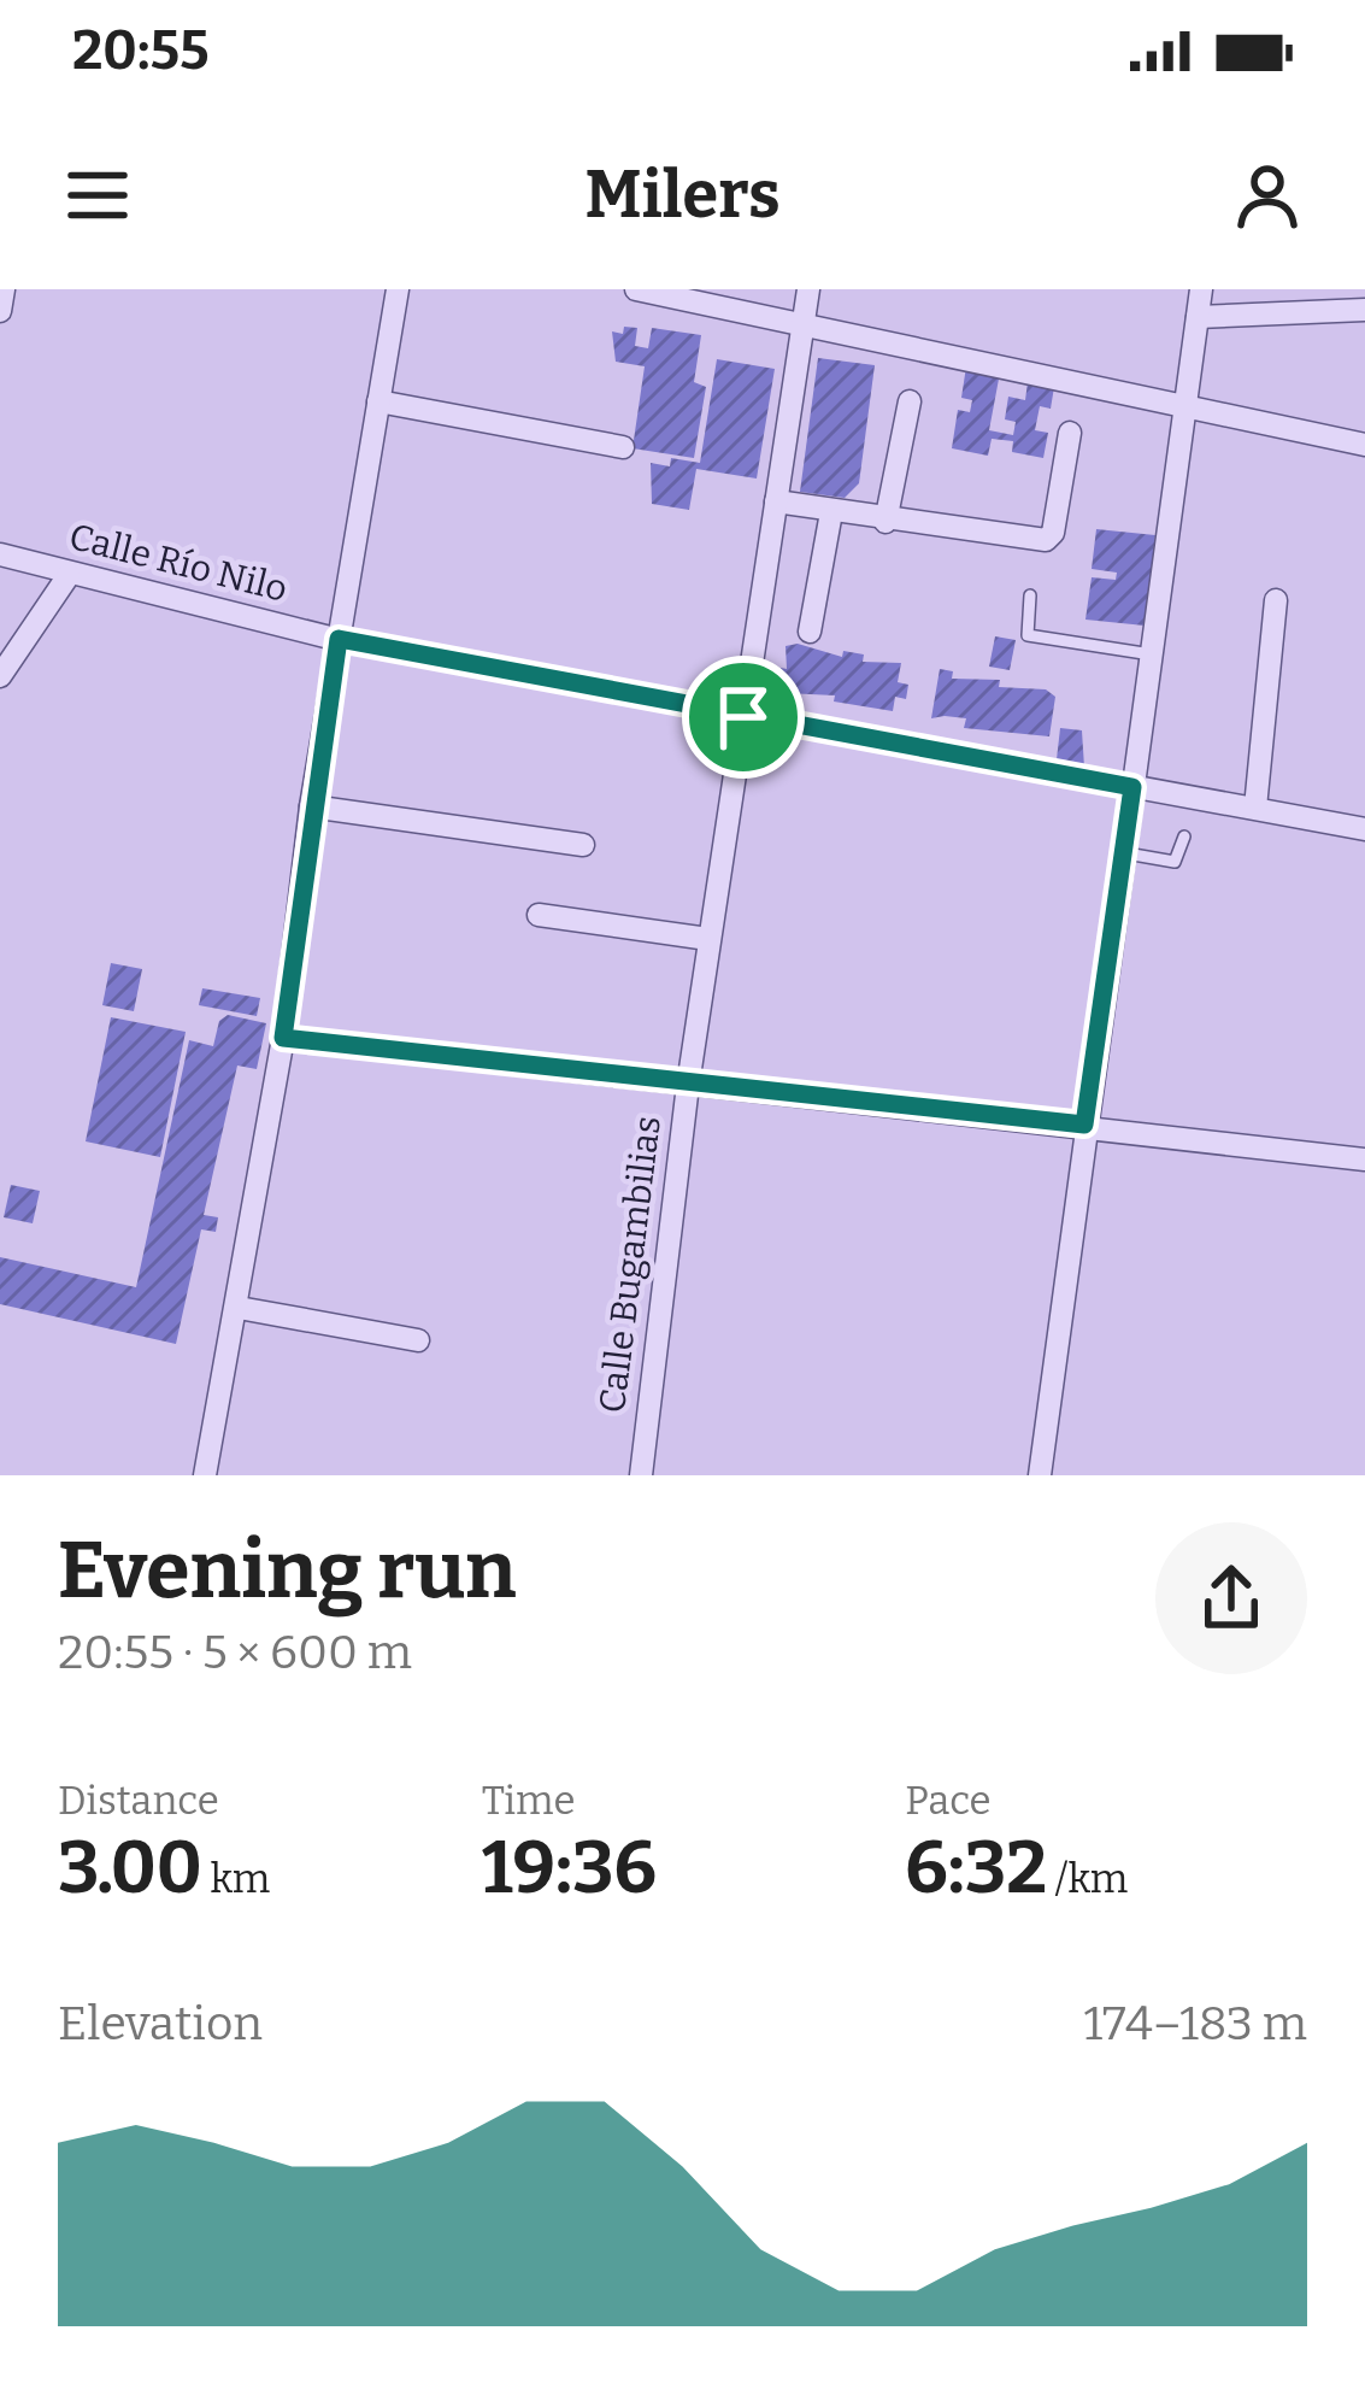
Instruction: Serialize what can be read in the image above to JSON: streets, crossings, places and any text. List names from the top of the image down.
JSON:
{
  "streets": {
    "street": ["Calle Río Nilo", "Calle Bugambilias"]
  },
  "crossings": [
    ["Calle Río Nilo", "Calle Bugambilias"]
  ],
  "page": {
    "status": "20:55",
    "header": "Milers",
    "heading": ["Evening run", "20:55 · 5 × 600 m"],
    "stats": [
      ["Distance", "3.00 km"],
      ["Time", "19:36"],
      ["Pace", "6:32 /km"]
    ],
    "chart": ["Elevation", "174–183 m"]
  }
}
